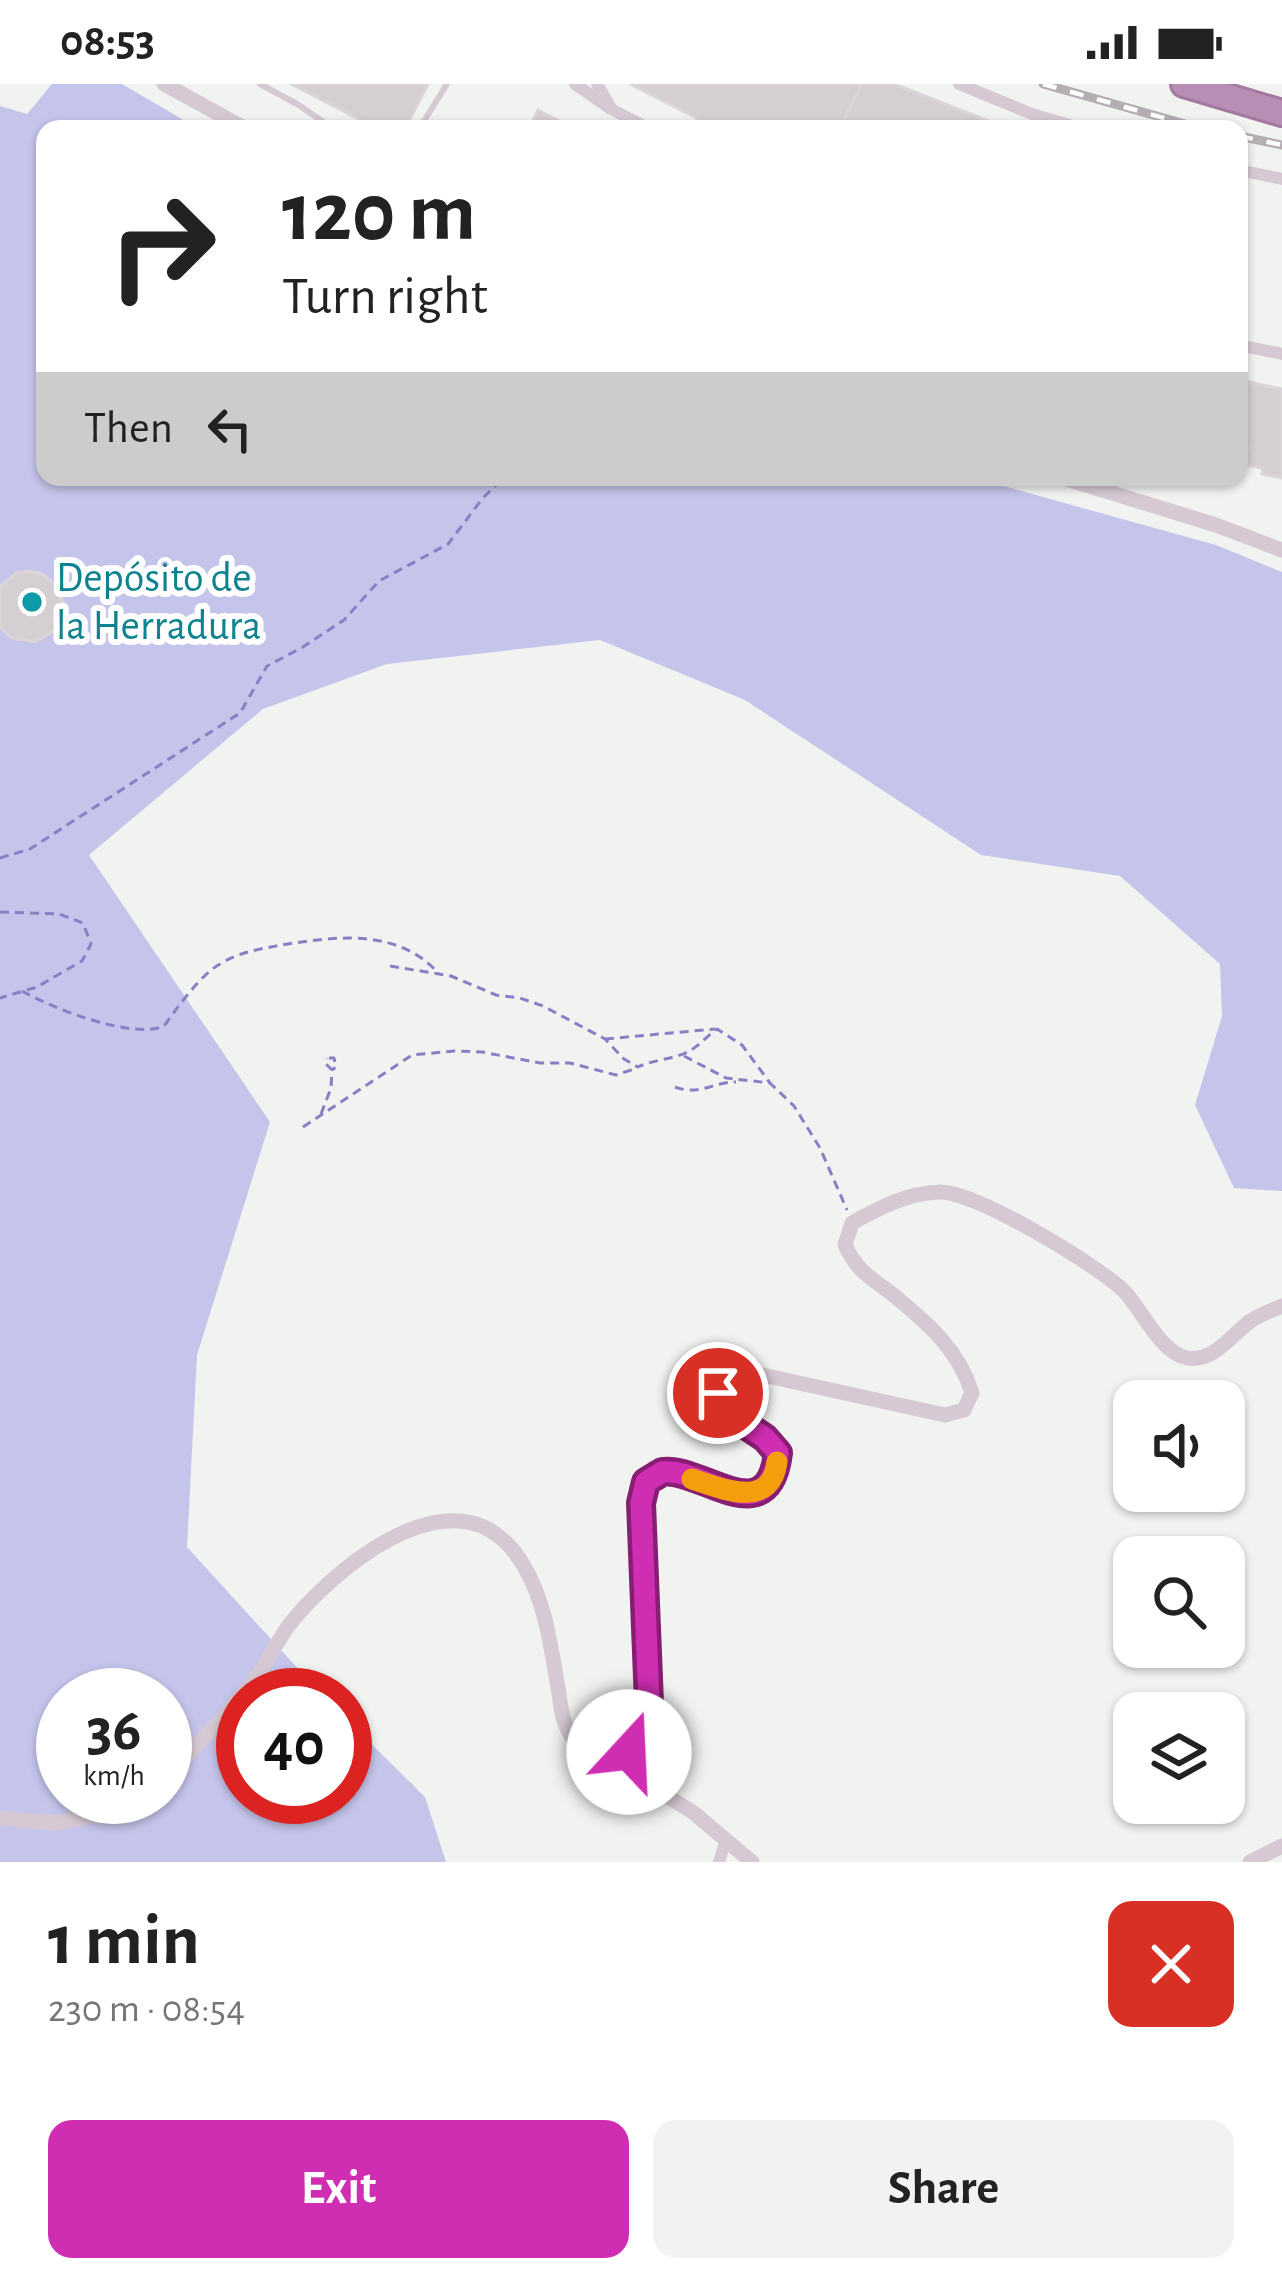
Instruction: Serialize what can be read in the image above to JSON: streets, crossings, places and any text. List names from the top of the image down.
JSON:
{
  "places": ["Depósito de la Herradura"],
  "page": {
    "status": "08:53",
    "turn": ["120 m", "Turn right"],
    "then": "Then",
    "speed": "36 km/h",
    "limit": "40",
    "heading": ["1 min", "230 m · 08:54"],
    "buttons": ["Exit", "Share"]
  }
}
